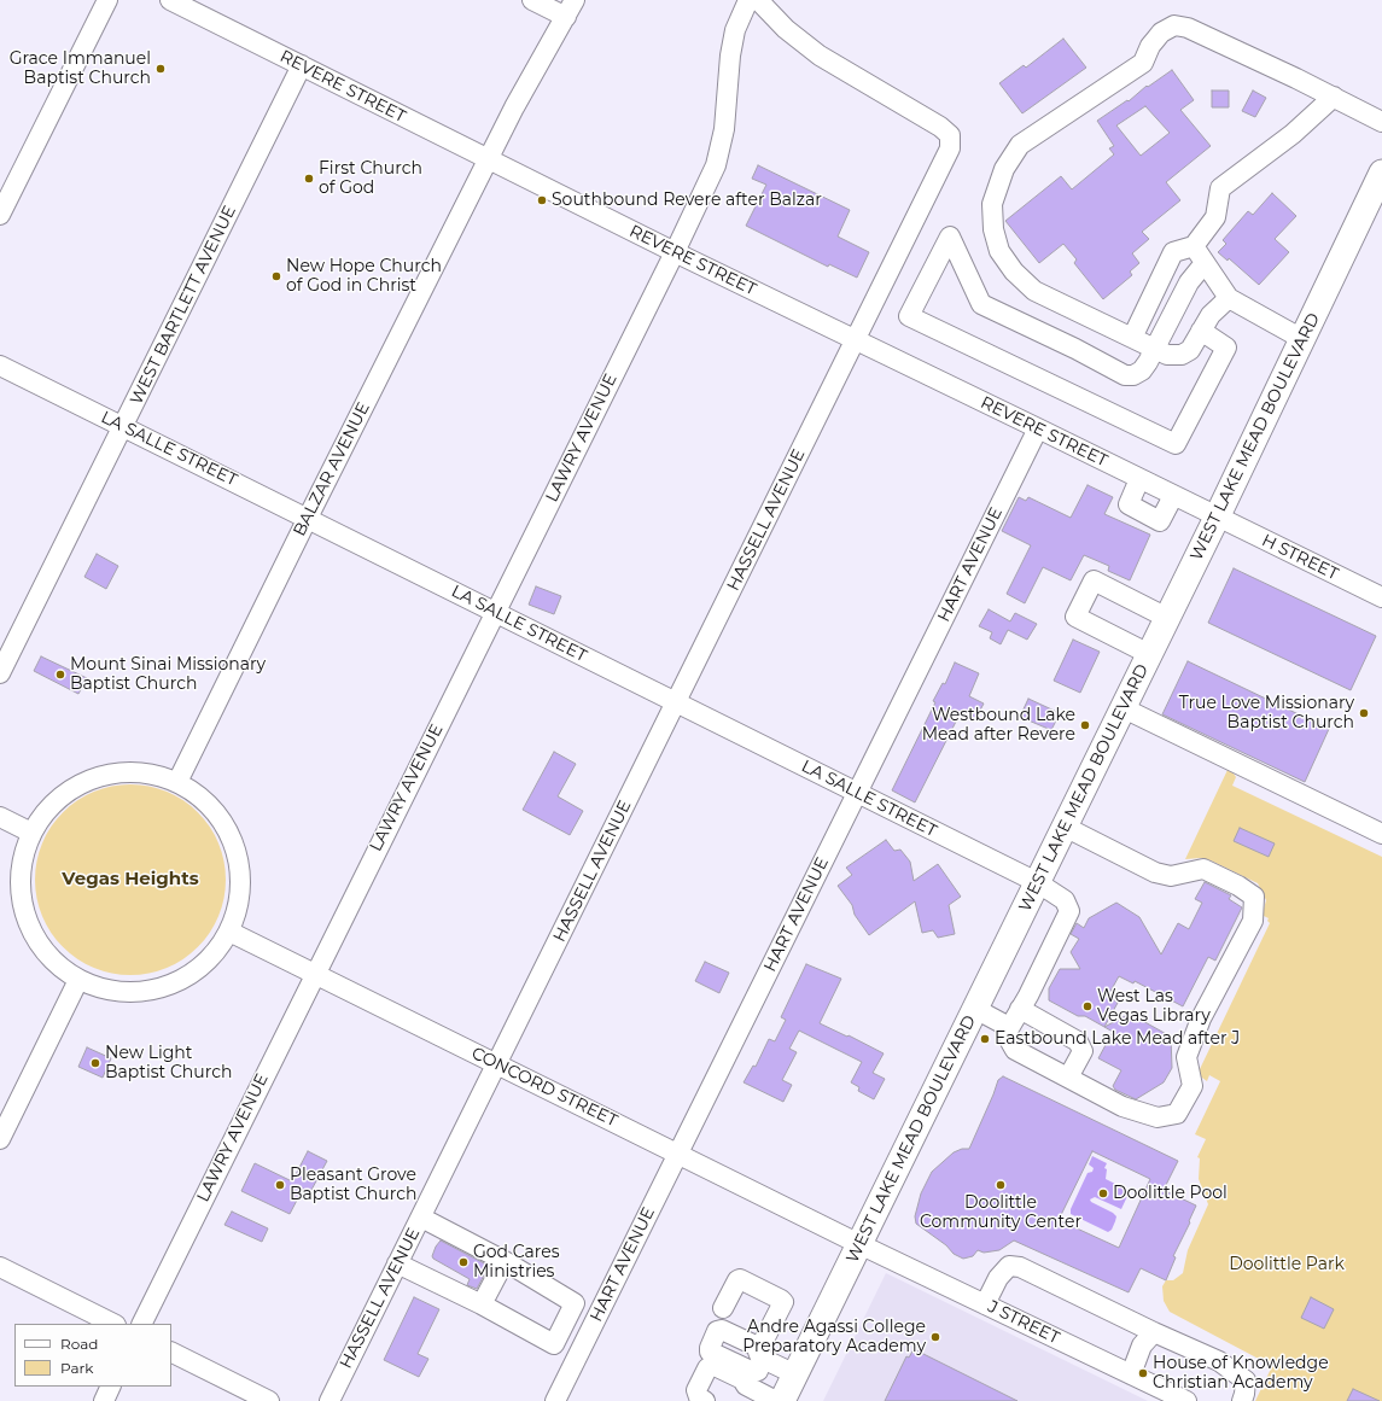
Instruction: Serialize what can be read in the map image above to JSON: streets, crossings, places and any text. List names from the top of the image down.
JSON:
{
  "streets": {
    "main road": ["WEST LAKE MEAD BOULEVARD"],
    "street": [
      "REVERE STREET",
      "WEST BARTLETT AVENUE",
      "LAWRY AVENUE",
      "LA SALLE STREET",
      "BALZAR AVENUE",
      "HASSELL AVENUE",
      "H STREET",
      "HART AVENUE",
      "CONCORD STREET",
      "J STREET"
    ]
  },
  "crossings": [
    ["REVERE STREET", "WEST BARTLETT AVENUE"],
    ["REVERE STREET", "WEST LAKE MEAD BOULEVARD"],
    ["REVERE STREET", "LAWRY AVENUE"],
    ["REVERE STREET", "BALZAR AVENUE"],
    ["REVERE STREET", "HASSELL AVENUE"],
    ["REVERE STREET", "H STREET"],
    ["REVERE STREET", "HART AVENUE"],
    ["WEST BARTLETT AVENUE", "LA SALLE STREET"],
    ["WEST LAKE MEAD BOULEVARD", "LA SALLE STREET"],
    ["WEST LAKE MEAD BOULEVARD", "H STREET"],
    ["WEST LAKE MEAD BOULEVARD", "CONCORD STREET"],
    ["WEST LAKE MEAD BOULEVARD", "J STREET"],
    ["LAWRY AVENUE", "LA SALLE STREET"],
    ["LAWRY AVENUE", "CONCORD STREET"],
    ["LA SALLE STREET", "BALZAR AVENUE"],
    ["LA SALLE STREET", "HASSELL AVENUE"],
    ["LA SALLE STREET", "HART AVENUE"],
    ["HASSELL AVENUE", "CONCORD STREET"],
    ["HART AVENUE", "CONCORD STREET"],
    ["CONCORD STREET", "J STREET"]
  ],
  "districts": ["Vegas Heights"],
  "parks": ["Doolittle Park"],
  "places": [
    "Grace Immanuel Baptist Church",
    "First Church of God",
    "Southbound Revere after Balzar",
    "New Hope Church of God in Christ",
    "Mount Sinai Missionary Baptist Church",
    "True Love Missionary Baptist Church",
    "Westbound Lake Mead after Revere",
    "West Las Vegas Library",
    "Eastbound Lake Mead after J",
    "New Light Baptist Church",
    "Pleasant Grove Baptist Church",
    "Doolittle Community Center",
    "Doolittle Pool",
    "God Cares Ministries",
    "Andre Agassi College Preparatory Academy",
    "House of Knowledge Christian Academy"
  ],
  "legend": ["Road", "Park"]
}
